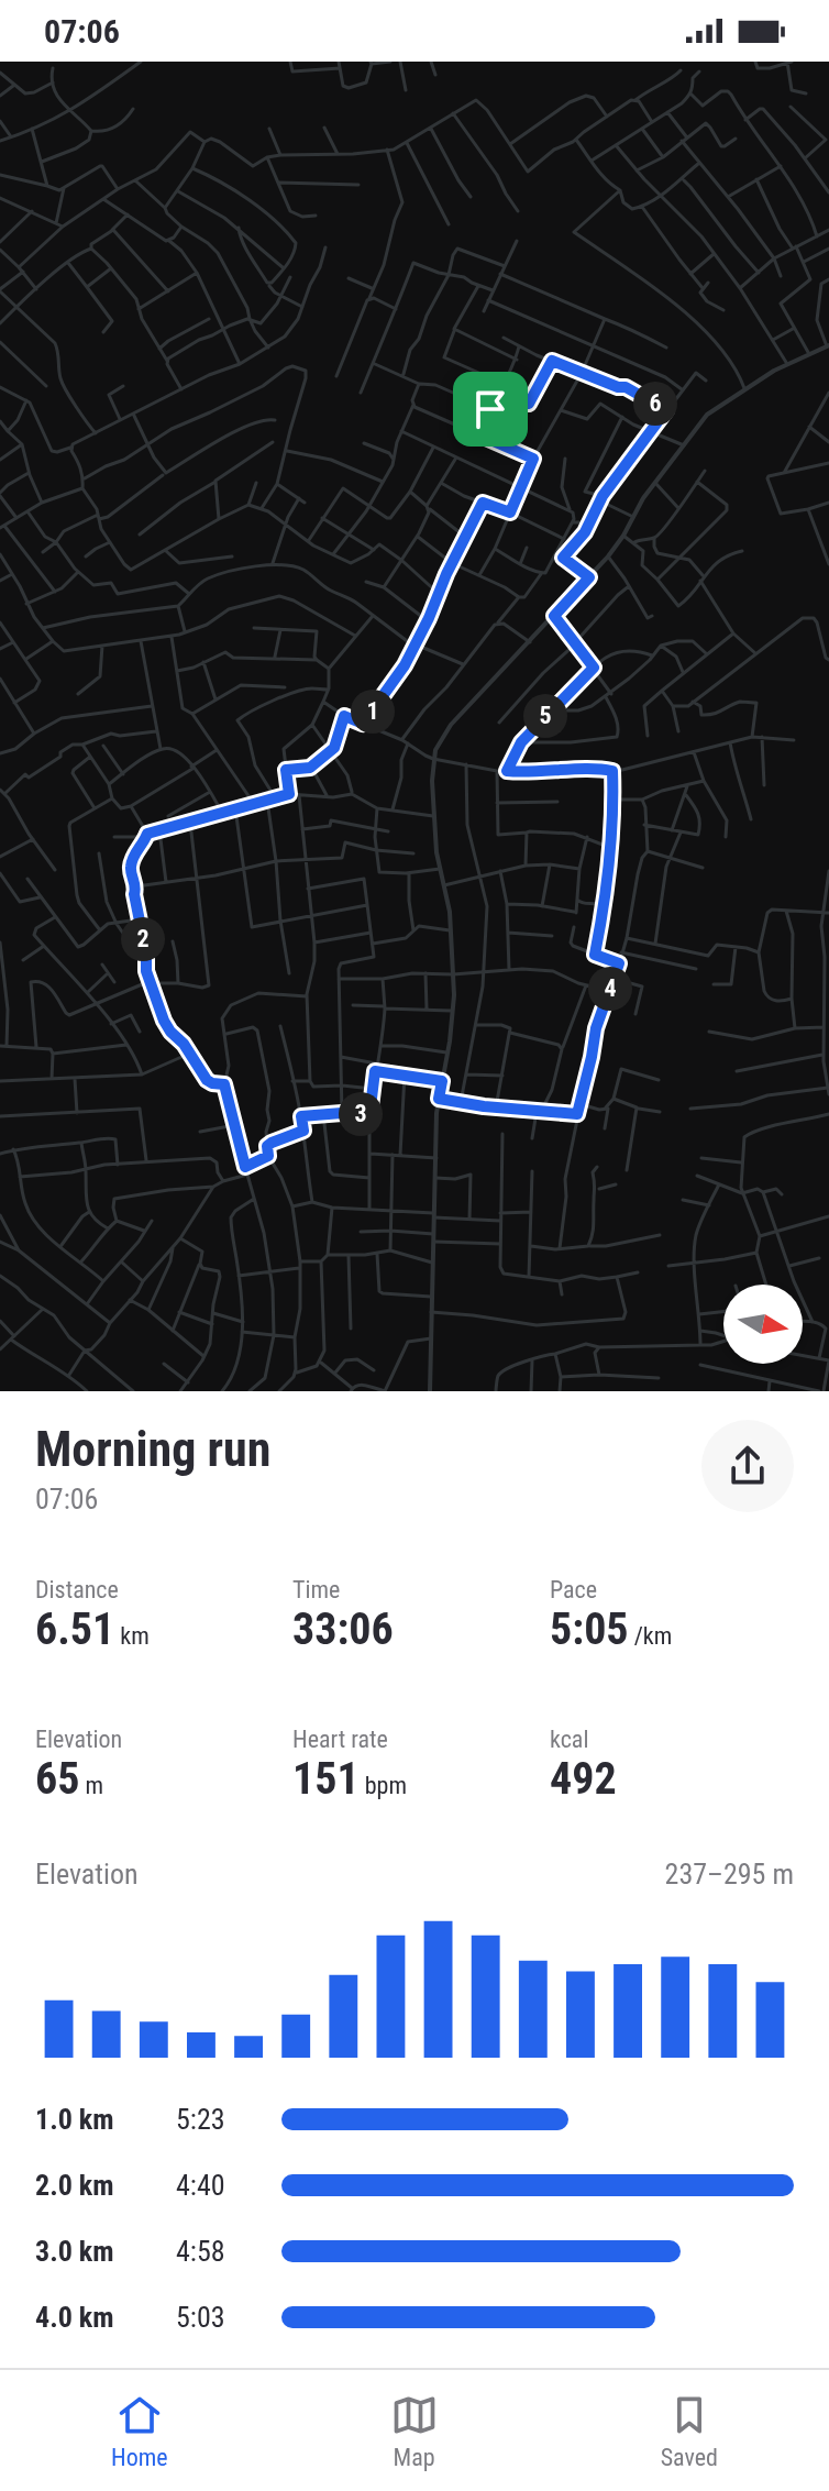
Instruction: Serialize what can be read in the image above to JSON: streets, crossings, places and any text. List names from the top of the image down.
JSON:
{
  "north": "right",
  "page": {
    "status": "07:06",
    "pins": [
      "6",
      "1",
      "5",
      "2",
      "4",
      "3"
    ],
    "heading": ["Morning run", "07:06"],
    "stats": [
      ["Distance", "6.51 km"],
      ["Time", "33:06"],
      ["Pace", "5:05 /km"],
      ["Elevation", "65 m"],
      ["Heart rate", "151 bpm"],
      ["kcal", "492"]
    ],
    "chart": ["Elevation", "237–295 m"],
    "list": [
      {
        "name": "1.0 km",
        "note": "5:23"
      },
      {
        "name": "2.0 km",
        "note": "4:40"
      },
      {
        "name": "3.0 km",
        "note": "4:58"
      },
      {
        "name": "4.0 km",
        "note": "5:03"
      }
    ],
    "tabs": ["Home", "Map", "Saved"]
  }
}
